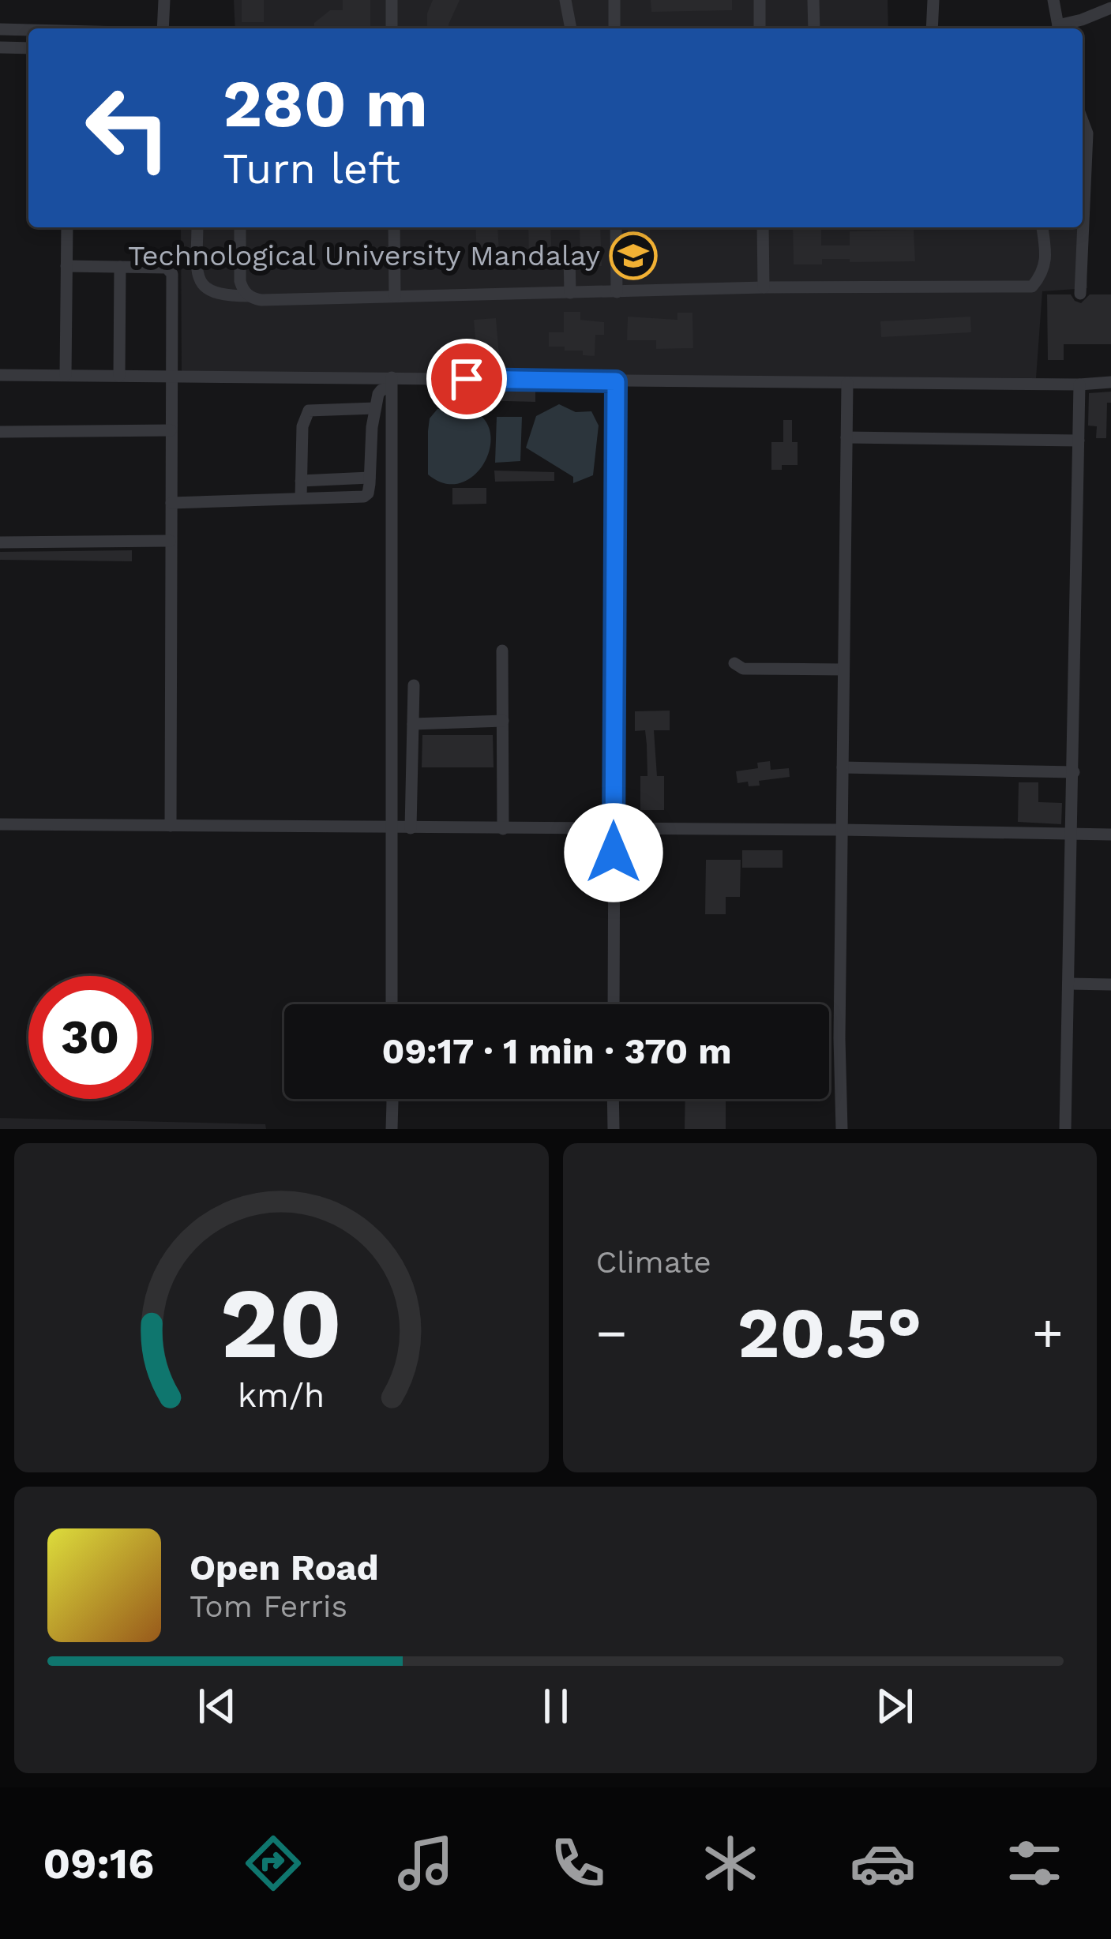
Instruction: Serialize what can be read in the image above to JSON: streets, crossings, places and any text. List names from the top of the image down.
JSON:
{
  "places": {
    "school or university": ["Technological University Mandalay"]
  },
  "page": {
    "turn": ["280 m", "Turn left"],
    "limit": "30",
    "trip": "09:17 · 1 min · 370 m",
    "tile": "Climate",
    "heat": ["−", "20.5°", "+"],
    "song": ["Open Road", "Tom Ferris"],
    "tabs": "09:16",
    "gauge": ["20", "km/h"]
  }
}
